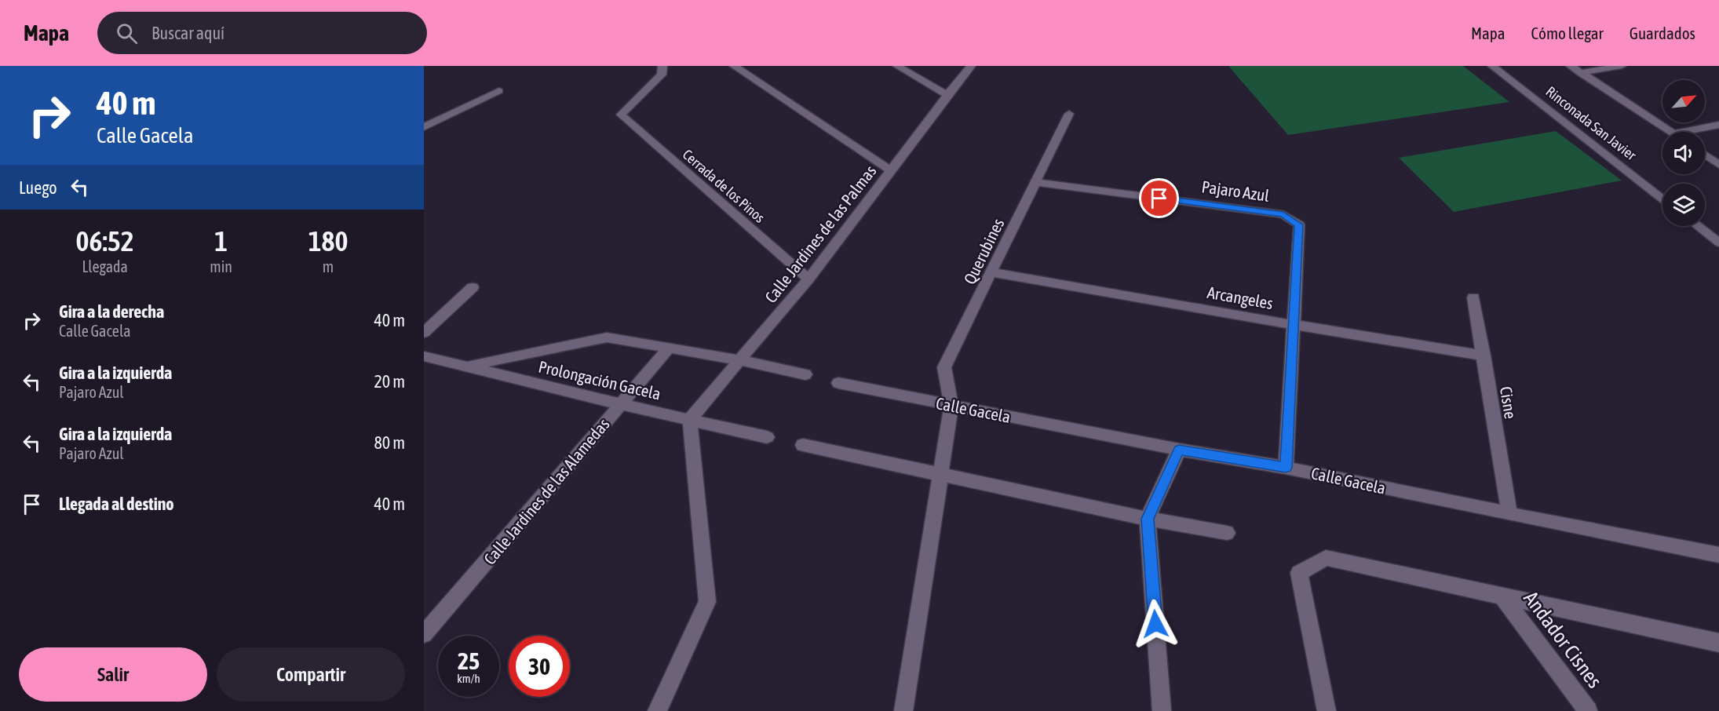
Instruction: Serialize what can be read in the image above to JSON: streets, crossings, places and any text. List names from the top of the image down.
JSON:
{
  "streets": {
    "street": [
      "Rinconada San Javier",
      "Cerrada de los Pinos",
      "Pajaro Azul",
      "Calle Jardines de las Palmas",
      "Querubines",
      "Arcangeles",
      "Prolongación Gacela",
      "Cisne",
      "Calle Gacela",
      "Calle Jardines de las Alamedas",
      "Andador Cisnes"
    ]
  },
  "crossings": [
    ["Cerrada de los Pinos", "Calle Jardines de las Palmas"],
    ["Pajaro Azul", "Querubines"],
    ["Pajaro Azul", "Arcangeles"],
    ["Pajaro Azul", "Calle Gacela"],
    ["Calle Jardines de las Palmas", "Prolongación Gacela"],
    ["Querubines", "Arcangeles"],
    ["Querubines", "Calle Gacela"],
    ["Arcangeles", "Cisne"],
    ["Prolongación Gacela", "Calle Jardines de las Alamedas"],
    ["Cisne", "Calle Gacela"]
  ],
  "north": "top right",
  "page": {
    "header": "Mapa",
    "search": "Buscar aquí",
    "nav": ["Mapa", "Cómo llegar", "Guardados"],
    "turn": ["40 m", "Calle Gacela"],
    "then": "Luego",
    "eta": [
      "06:52",
      "Llegada",
      "1",
      "min",
      "180",
      "m"
    ],
    "list": [
      {
        "name": "Gira a la derecha",
        "note": "Calle Gacela",
        "value": "40 m"
      },
      {
        "name": "Gira a la izquierda",
        "note": "Pajaro Azul",
        "value": "20 m"
      },
      {
        "name": "Gira a la izquierda",
        "note": "Pajaro Azul",
        "value": "80 m"
      },
      {
        "name": "Llegada al destino",
        "value": "40 m"
      }
    ],
    "speed": "25 km/h",
    "limit": "30",
    "buttons": ["Salir", "Compartir"]
  }
}
